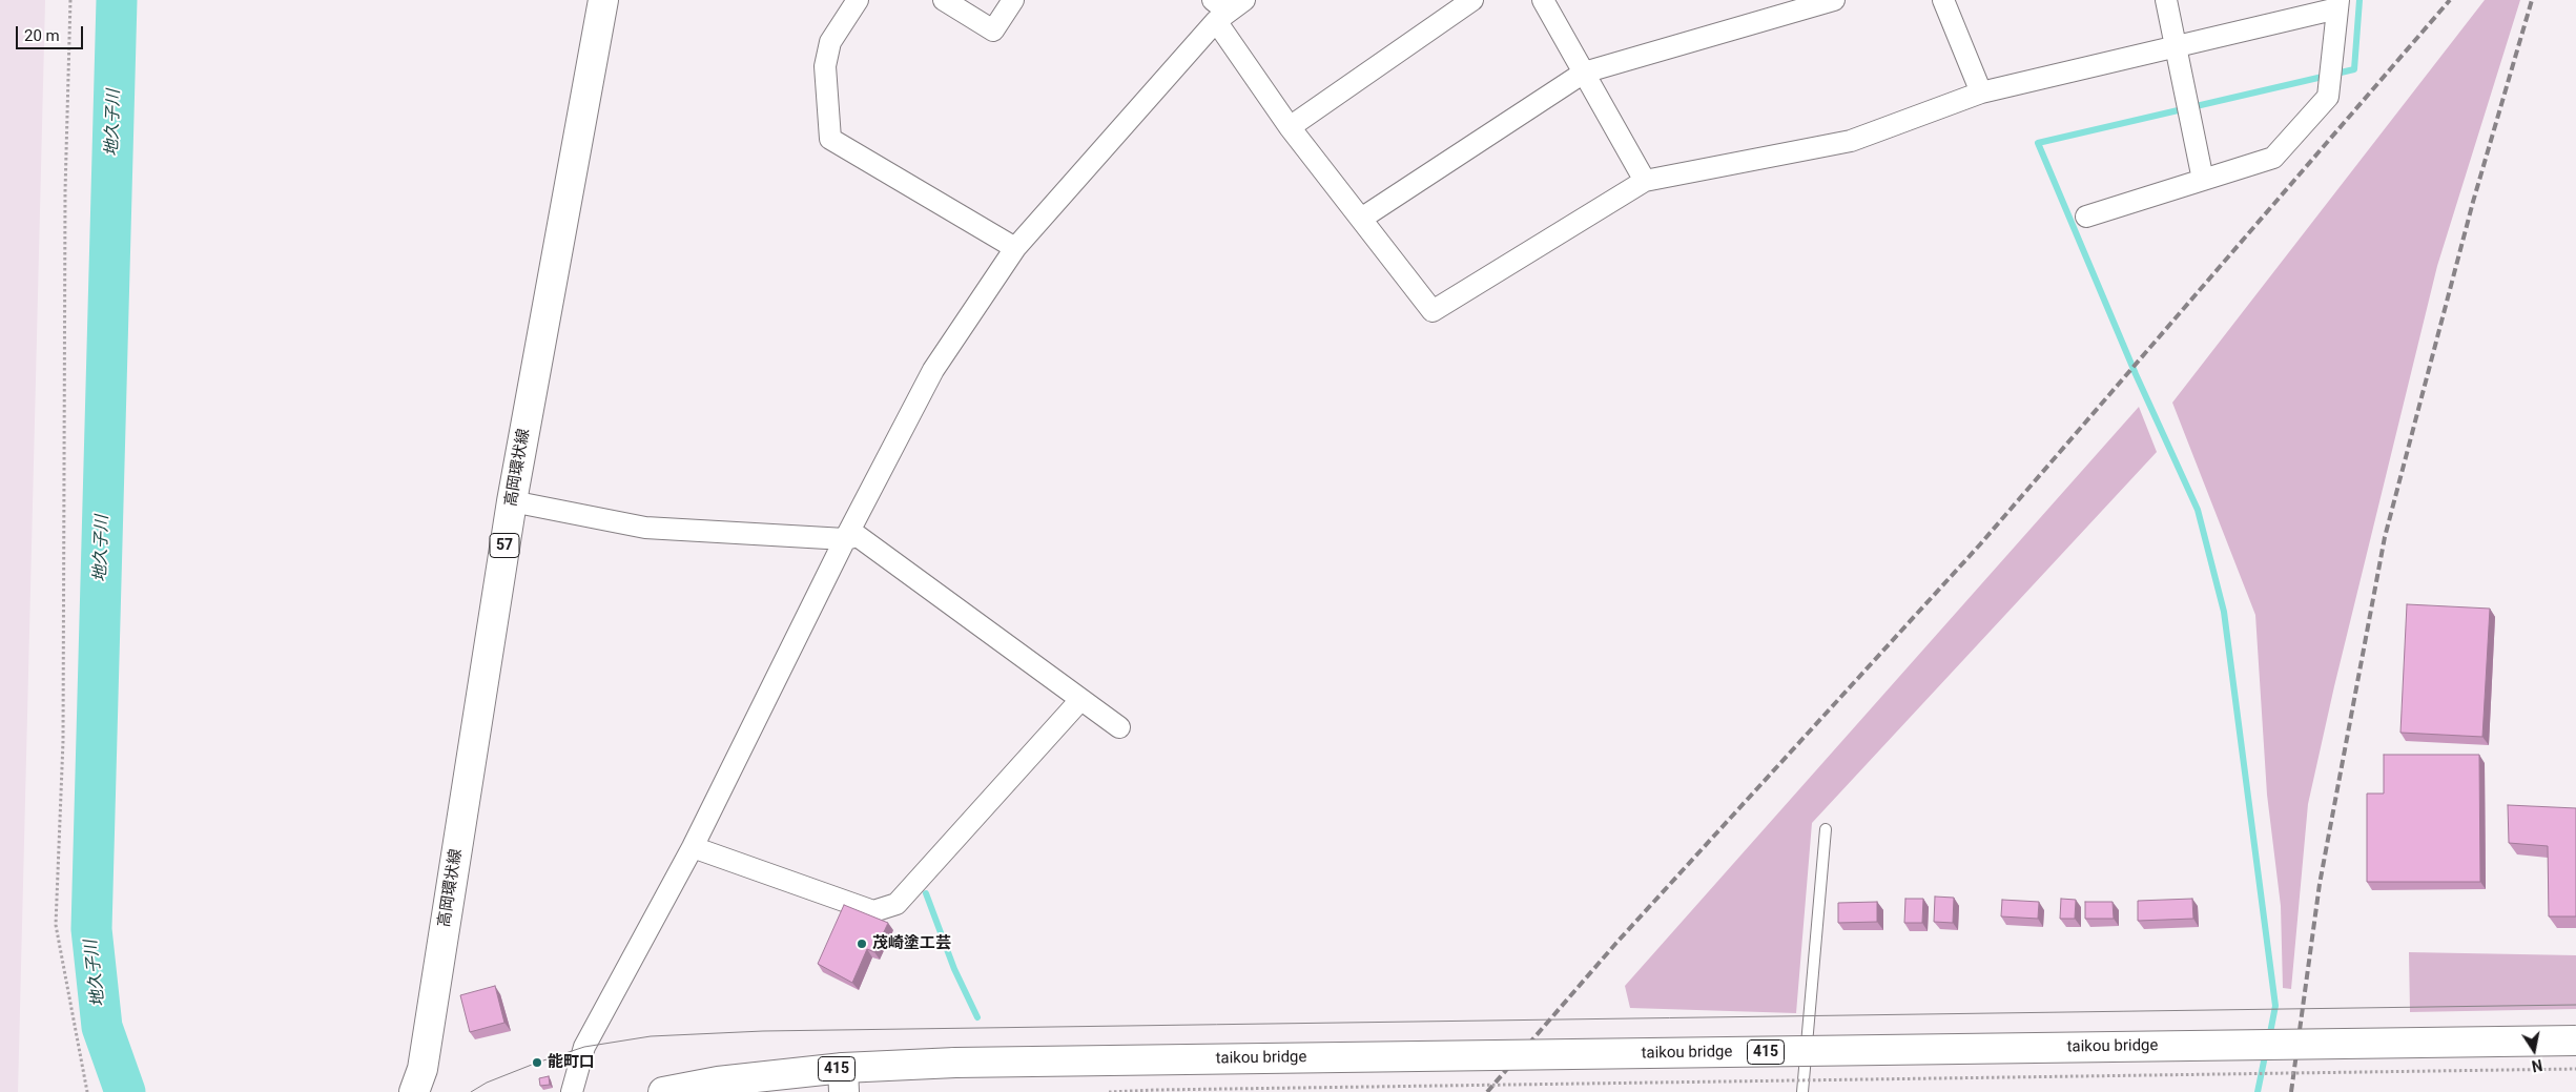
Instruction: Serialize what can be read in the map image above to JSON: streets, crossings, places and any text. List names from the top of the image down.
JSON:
{
  "streets": {
    "main road": [
      "高岡環状線",
      "57",
      "taikou bridge",
      "415"
    ]
  },
  "crossings": [
    ["taikou bridge", "415"]
  ],
  "water": ["地久子川"],
  "places": ["茂崎塗工芸", "能町口"],
  "scale_bar": "20 m",
  "north": "bottom"
}
